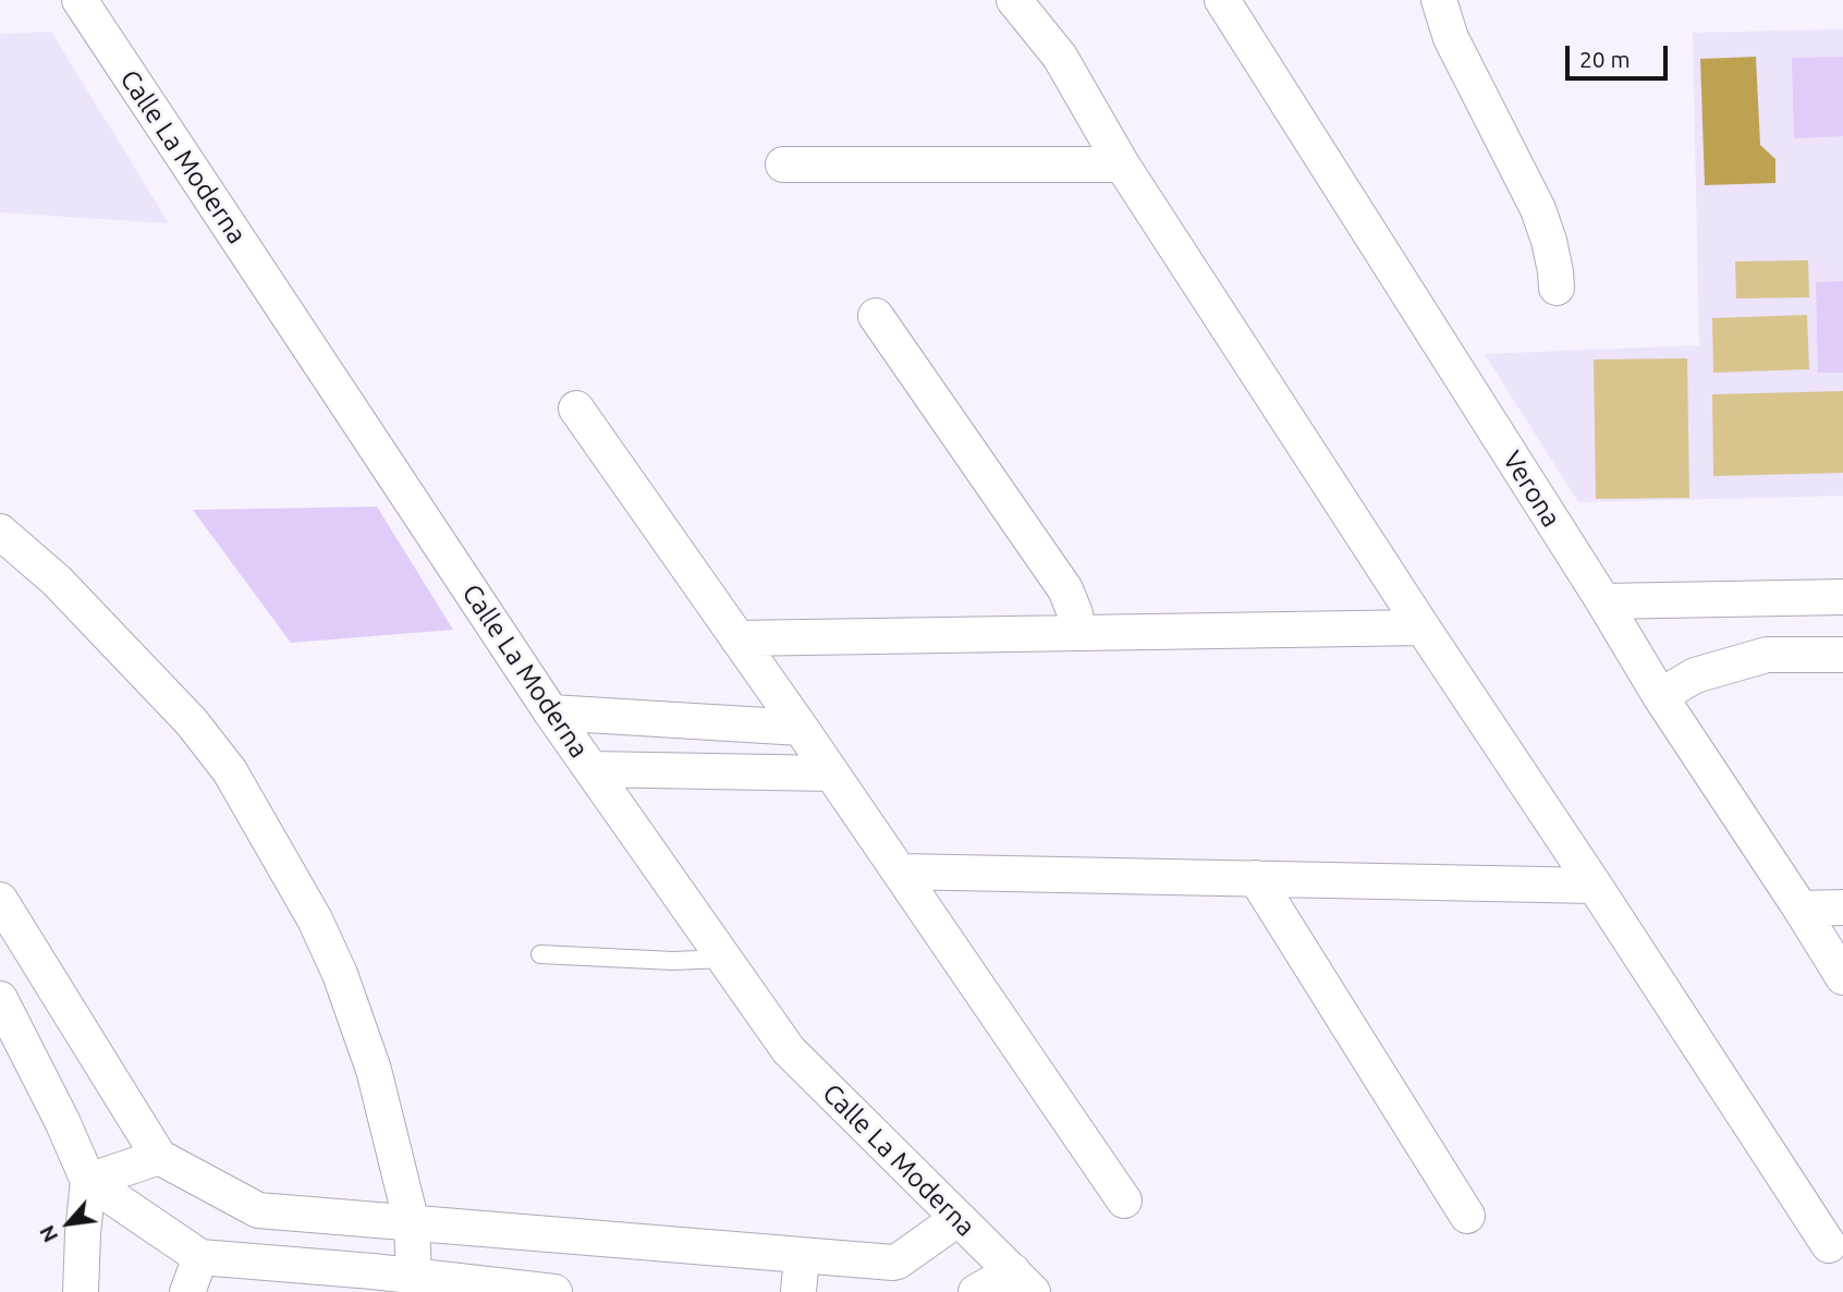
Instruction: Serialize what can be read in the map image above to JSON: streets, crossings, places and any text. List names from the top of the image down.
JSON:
{
  "streets": {
    "street": ["Calle La Moderna", "Verona"]
  },
  "scale_bar": "20 m",
  "north": "bottom left"
}
